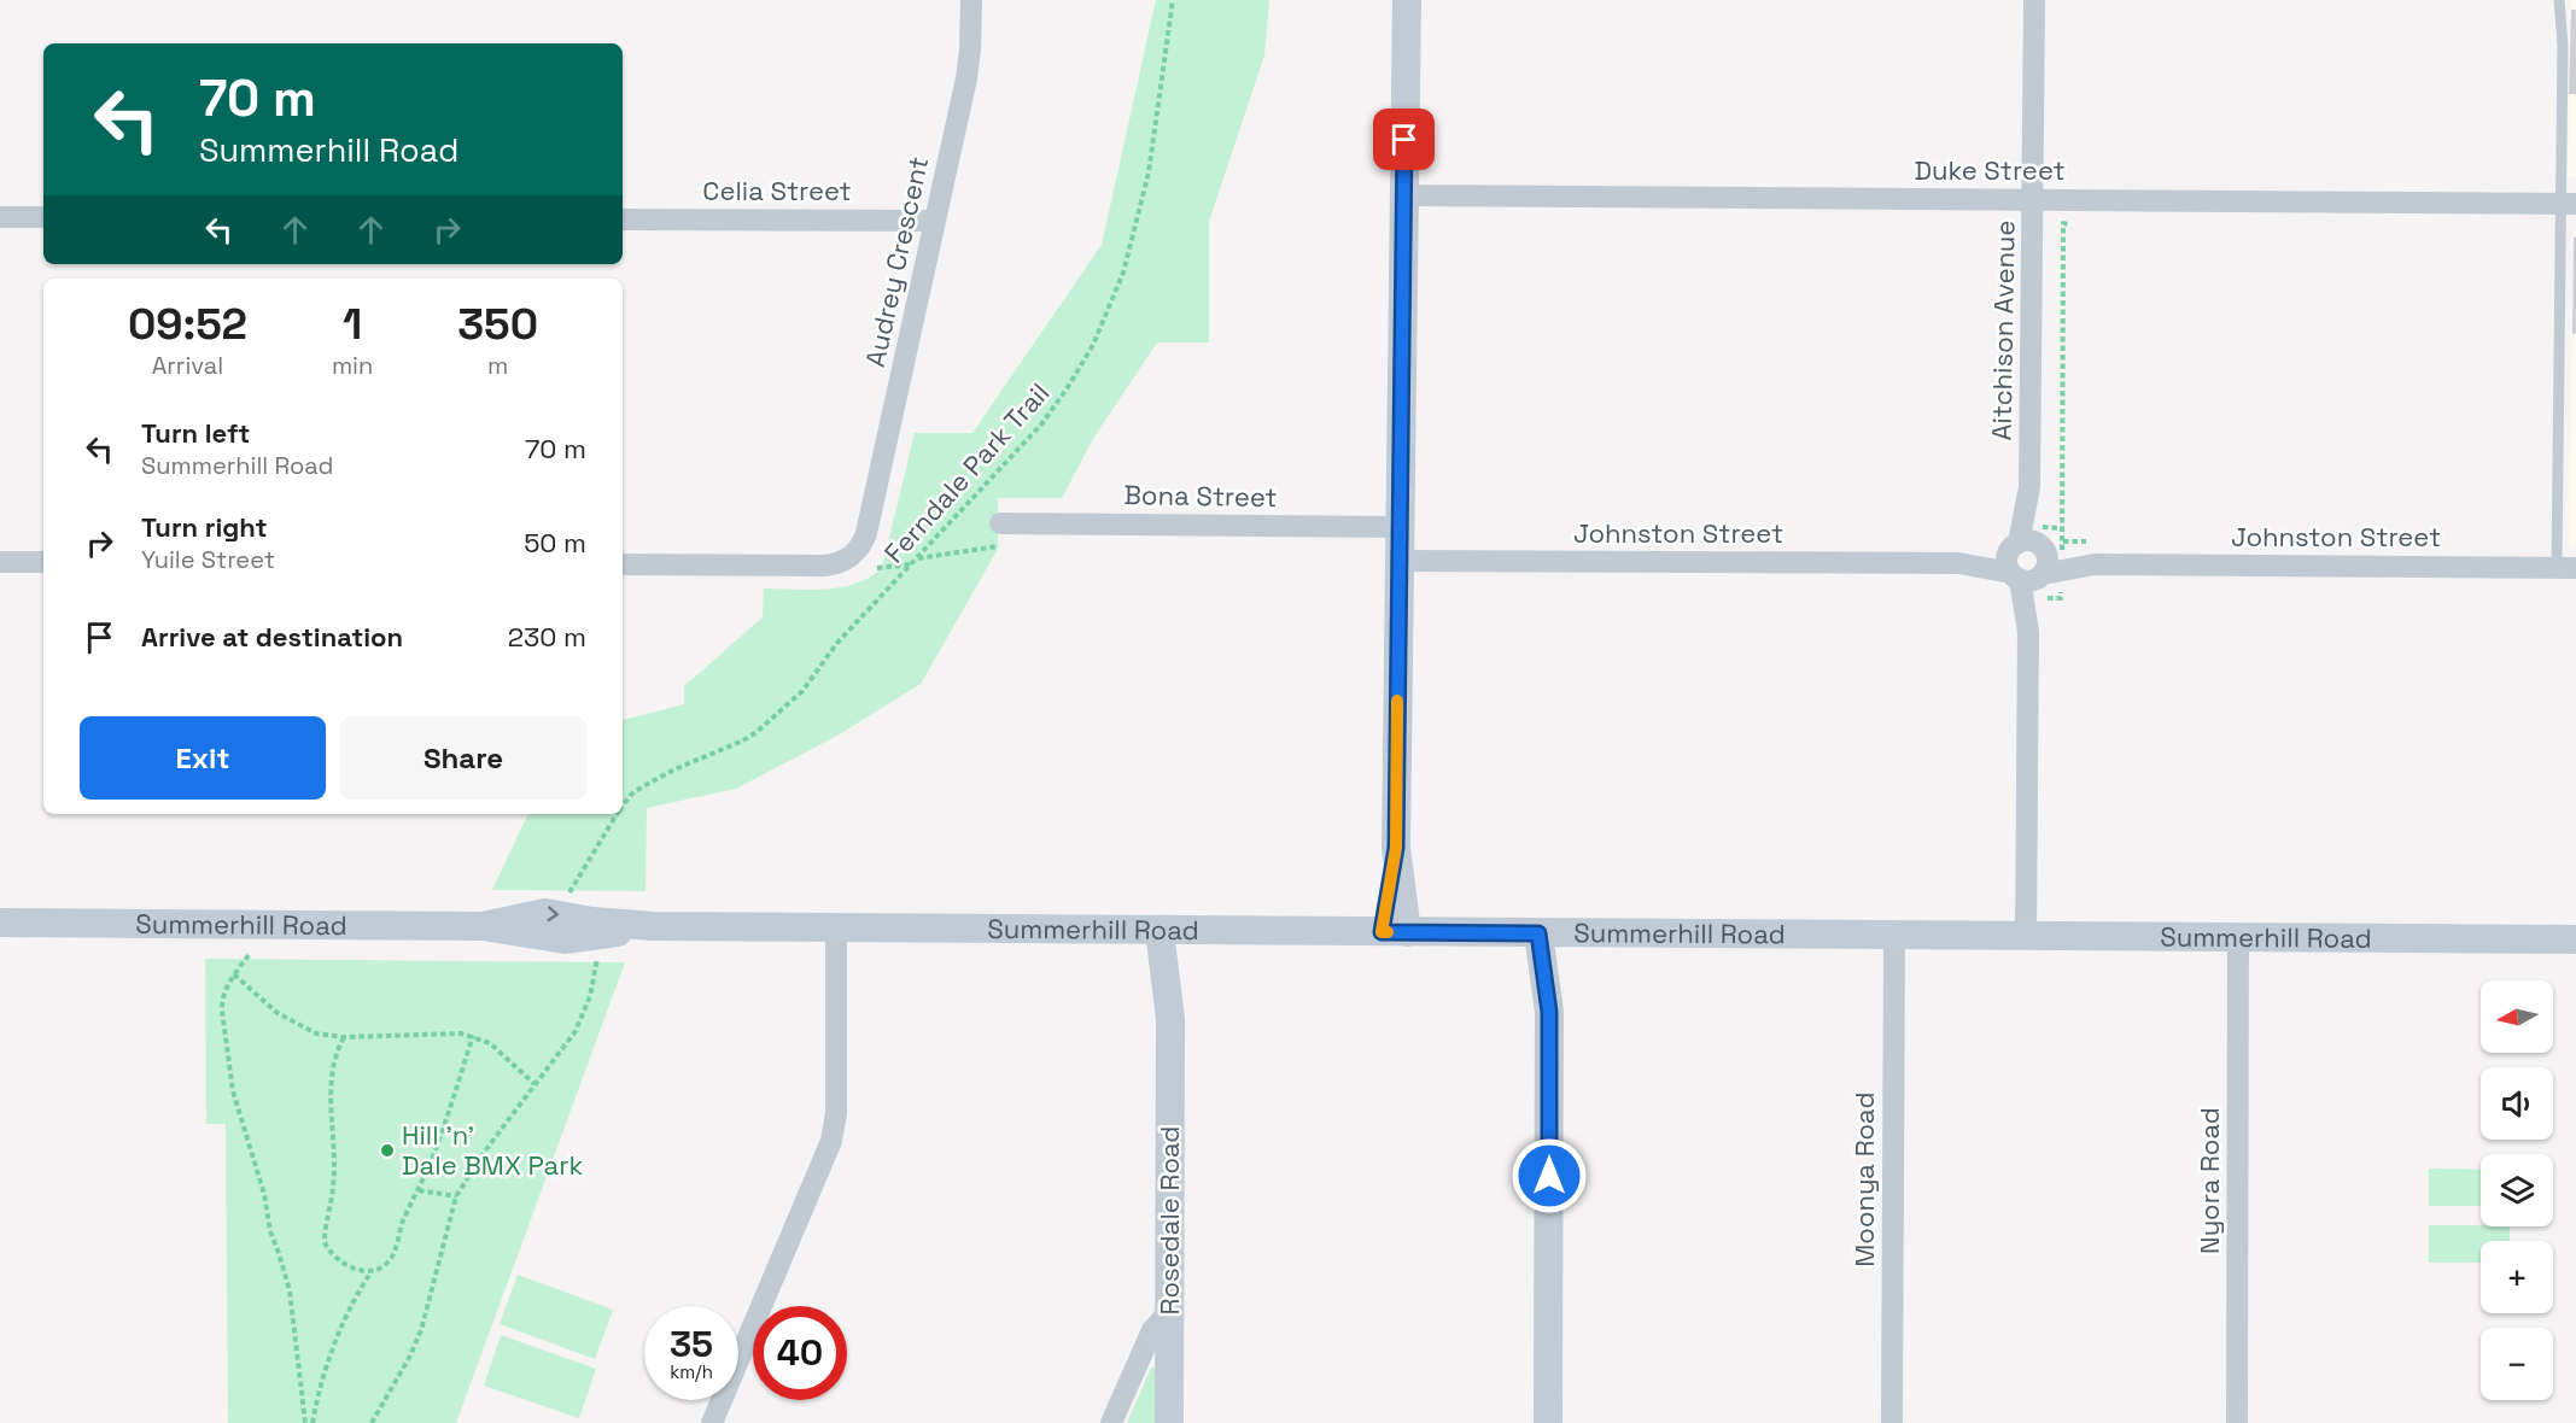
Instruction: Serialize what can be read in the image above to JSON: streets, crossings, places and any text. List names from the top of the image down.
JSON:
{
  "streets": {
    "main road": ["Summerhill Road", "Rosedale Road"],
    "street": [
      "Duke Street",
      "Celia Street",
      "Audrey Crescent",
      "Aitchison Avenue",
      "Bona Street",
      "Johnston Street",
      "Moonya Road",
      "Nyora Road"
    ],
    "path": ["Ferndale Park Trail"]
  },
  "crossings": [
    ["Duke Street", "Aitchison Avenue"],
    ["Celia Street", "Audrey Crescent"],
    ["Aitchison Avenue", "Johnston Street"],
    ["Aitchison Avenue", "Summerhill Road"],
    ["Ferndale Park Trail", "Summerhill Road"],
    ["Summerhill Road", "Moonya Road"],
    ["Summerhill Road", "Nyora Road"],
    ["Summerhill Road", "Rosedale Road"]
  ],
  "places": ["Hill 'n' Dale BMX Park"],
  "north": "left",
  "page": {
    "turn": ["70 m", "Summerhill Road"],
    "eta": [
      "09:52",
      "Arrival",
      "1",
      "min",
      "350",
      "m"
    ],
    "list": [
      {
        "name": "Turn left",
        "note": "Summerhill Road",
        "value": "70 m"
      },
      {
        "name": "Turn right",
        "note": "Yuile Street",
        "value": "50 m"
      },
      {
        "name": "Arrive at destination",
        "value": "230 m"
      }
    ],
    "buttons": ["Exit", "Share"],
    "map_buttons": ["+", "−"],
    "speed": "35 km/h",
    "limit": "40"
  }
}
